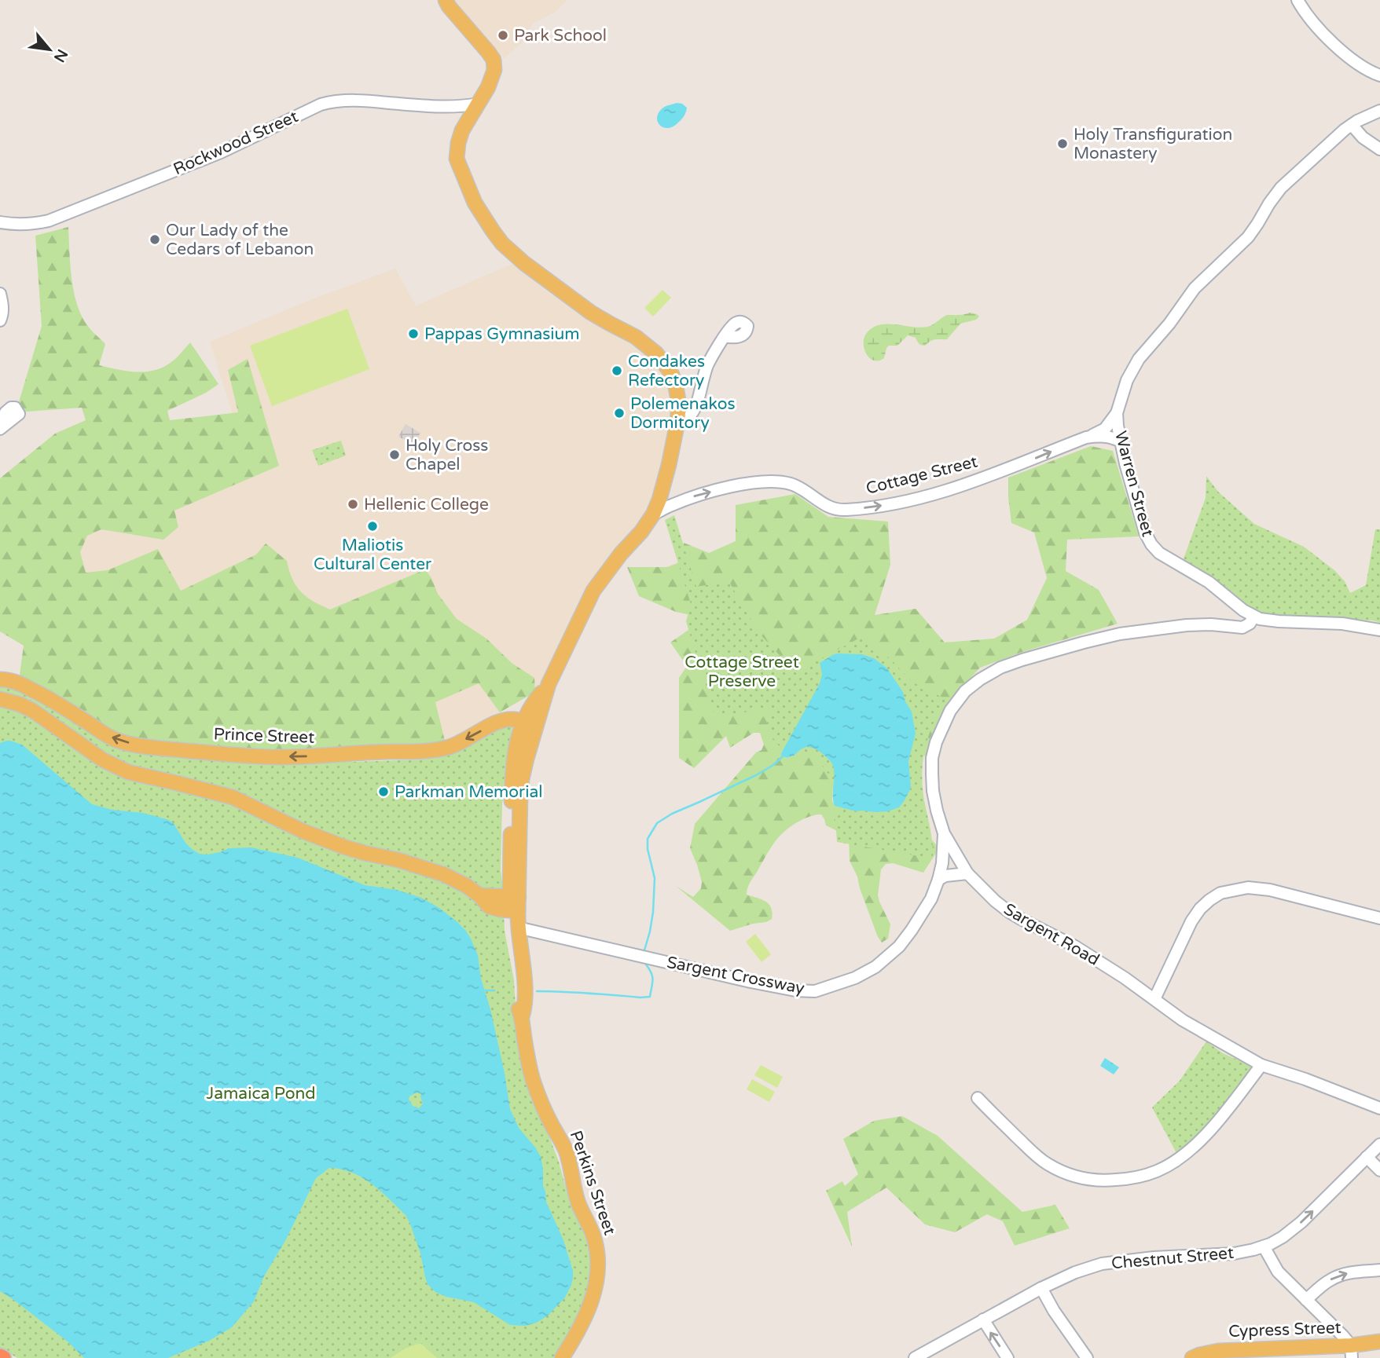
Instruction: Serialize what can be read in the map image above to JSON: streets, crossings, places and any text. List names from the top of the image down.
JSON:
{
  "streets": {
    "main road": [
      "Cottage Street",
      "Prince Street",
      "Perkins Street",
      "Cypress Street"
    ],
    "street": [
      "Rockwood Street",
      "Warren Street",
      "Sargent Road",
      "Sargent Crossway",
      "Chestnut Street"
    ]
  },
  "crossings": [
    ["Cottage Street", "Warren Street"],
    ["Cottage Street", "Perkins Street"],
    ["Warren Street", "Sargent Road"],
    ["Prince Street", "Perkins Street"],
    ["Sargent Road", "Sargent Crossway"],
    ["Sargent Crossway", "Perkins Street"]
  ],
  "one_way": ["Cottage Street"],
  "parks": ["Cottage Street Preserve", "Jamaica Pond"],
  "places": [
    "Park School",
    "Holy Transfiguration Monastery",
    "Our Lady of the Cedars of Lebanon",
    "Pappas Gymnasium",
    "Condakes Refectory",
    "Polemenakos Dormitory",
    "Holy Cross Chapel",
    "Hellenic College",
    "Maliotis Cultural Center",
    "Parkman Memorial"
  ],
  "north": "bottom right"
}
